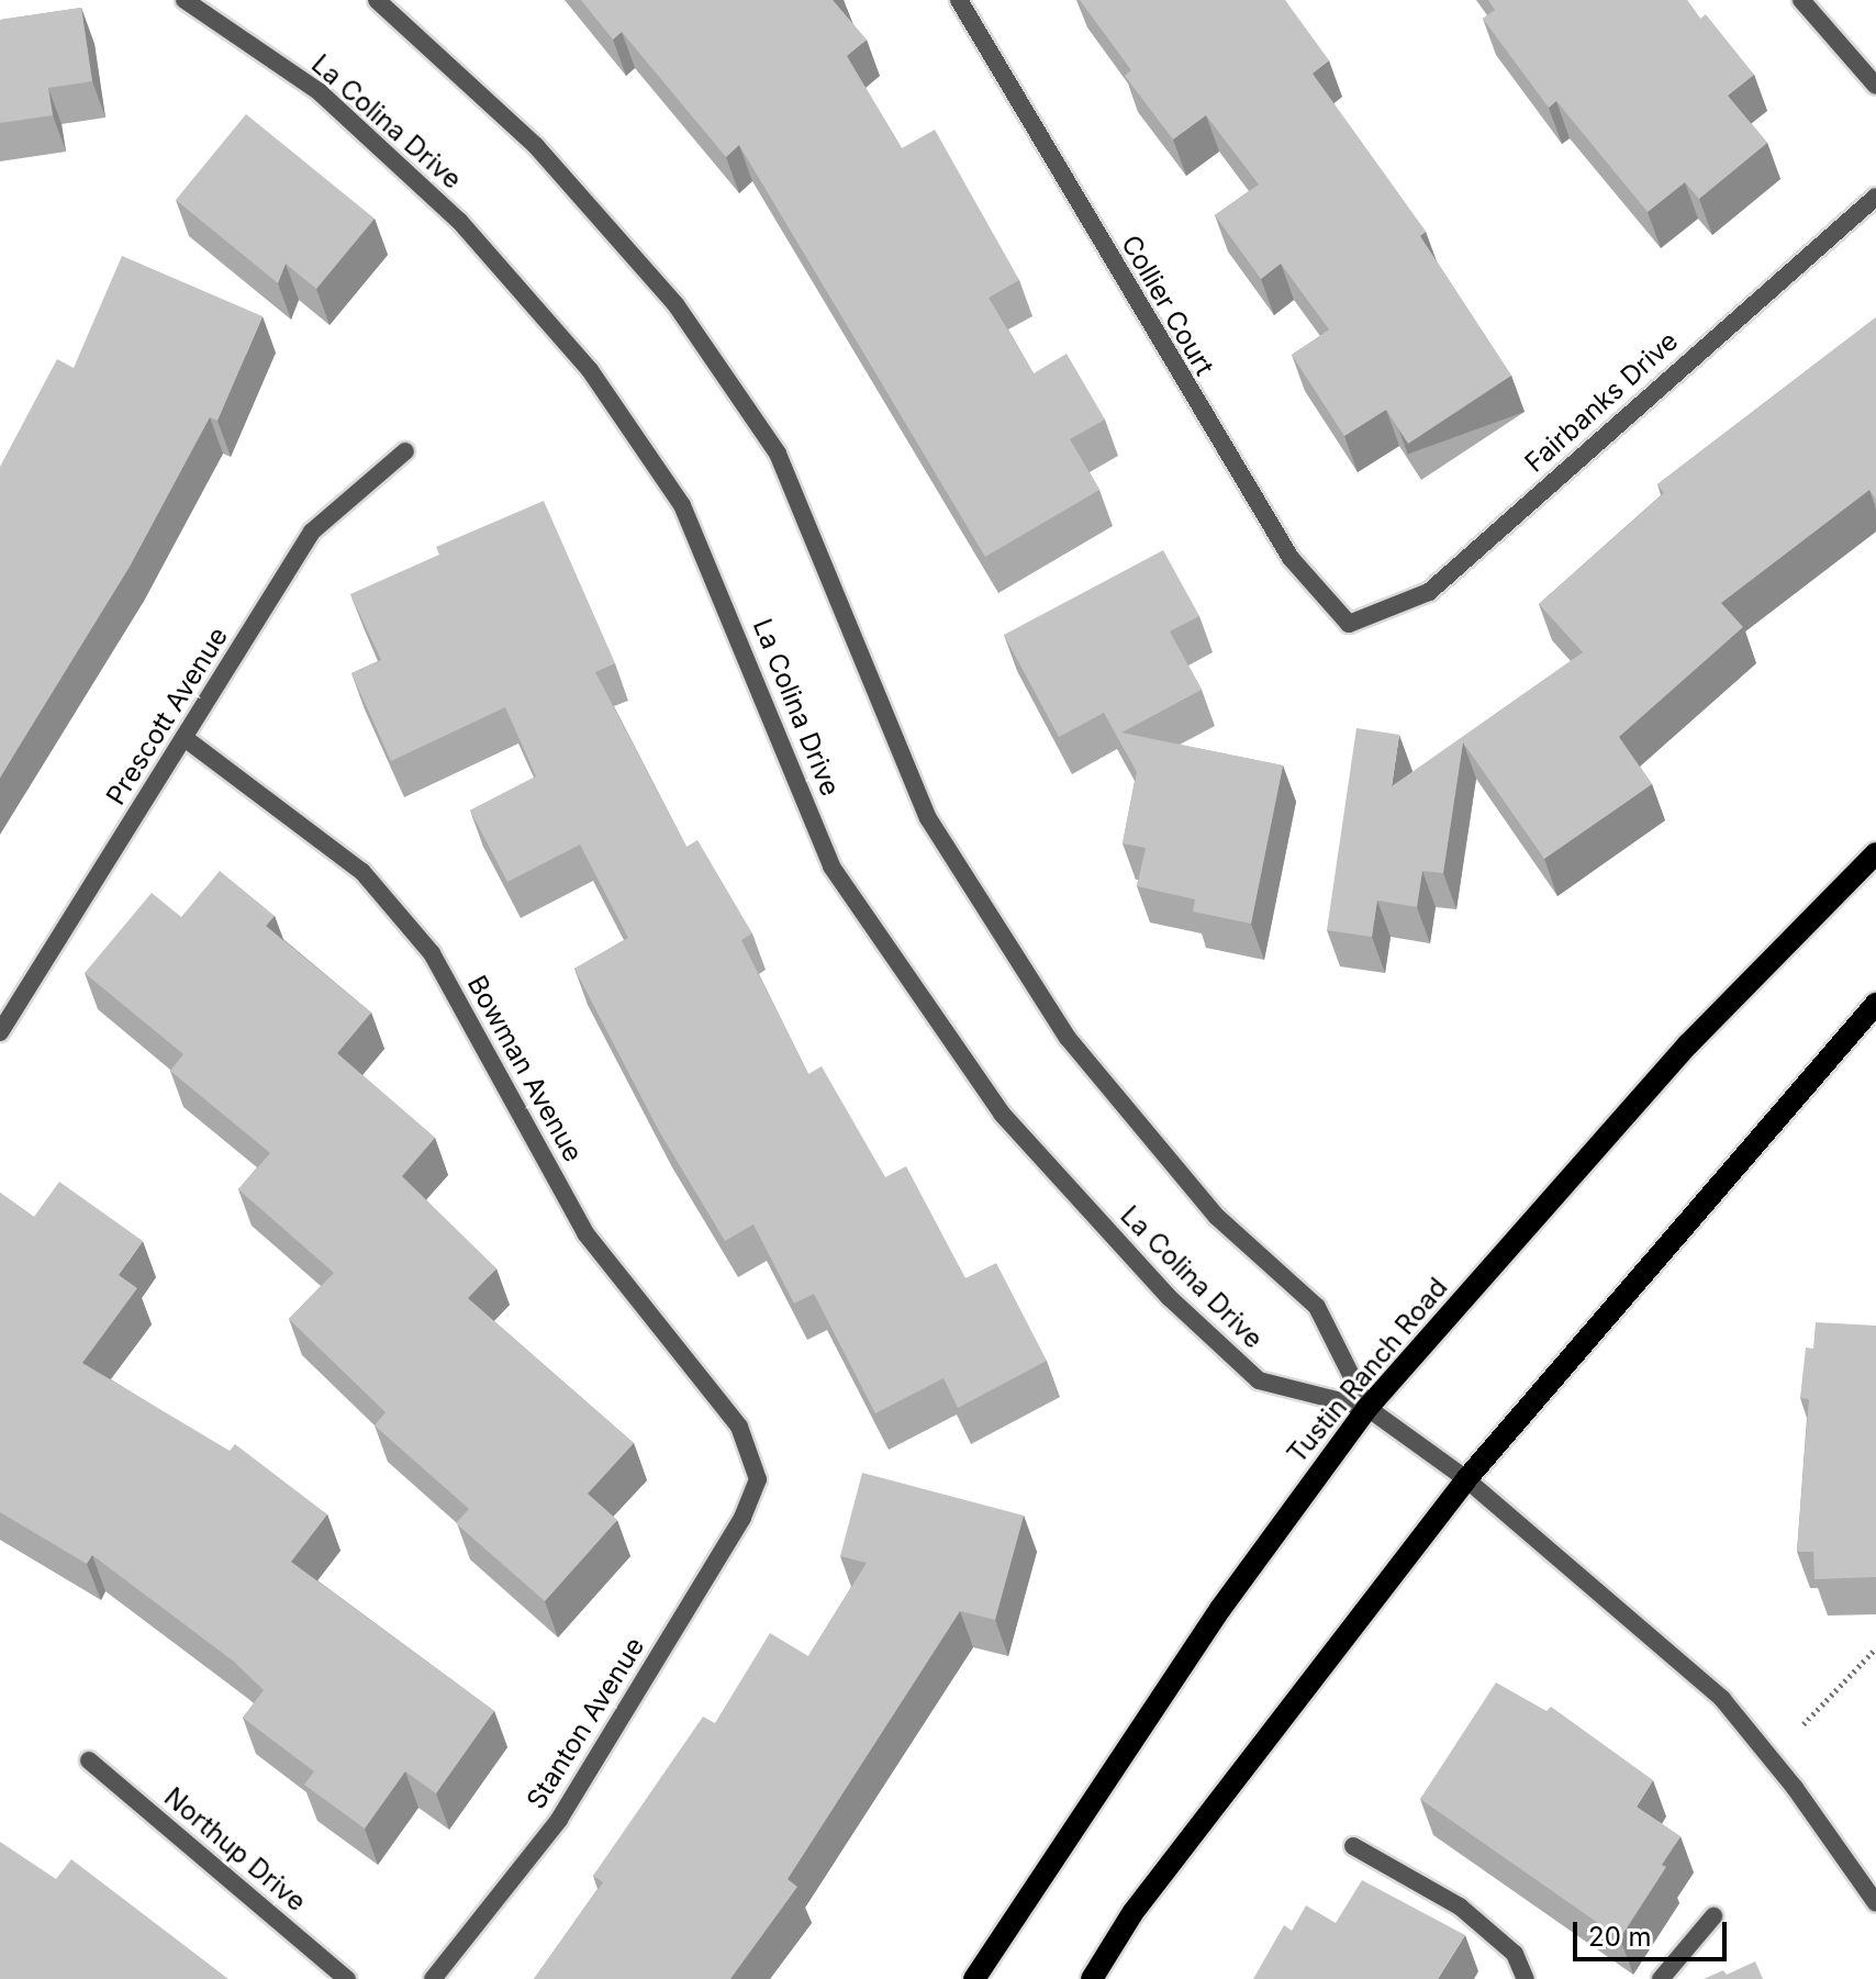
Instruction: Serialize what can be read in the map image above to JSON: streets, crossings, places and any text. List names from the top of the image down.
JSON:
{
  "streets": {
    "main road": ["Tustin Ranch Road"],
    "street": [
      "La Colina Drive",
      "Collier Court",
      "Fairbanks Drive",
      "Prescott Avenue",
      "Bowman Avenue",
      "Stanton Avenue",
      "Northup Drive"
    ]
  },
  "crossings": [
    ["La Colina Drive", "Tustin Ranch Road"],
    ["Collier Court", "Fairbanks Drive"],
    ["Prescott Avenue", "Bowman Avenue"],
    ["Bowman Avenue", "Stanton Avenue"]
  ],
  "scale_bar": "20 m"
}
